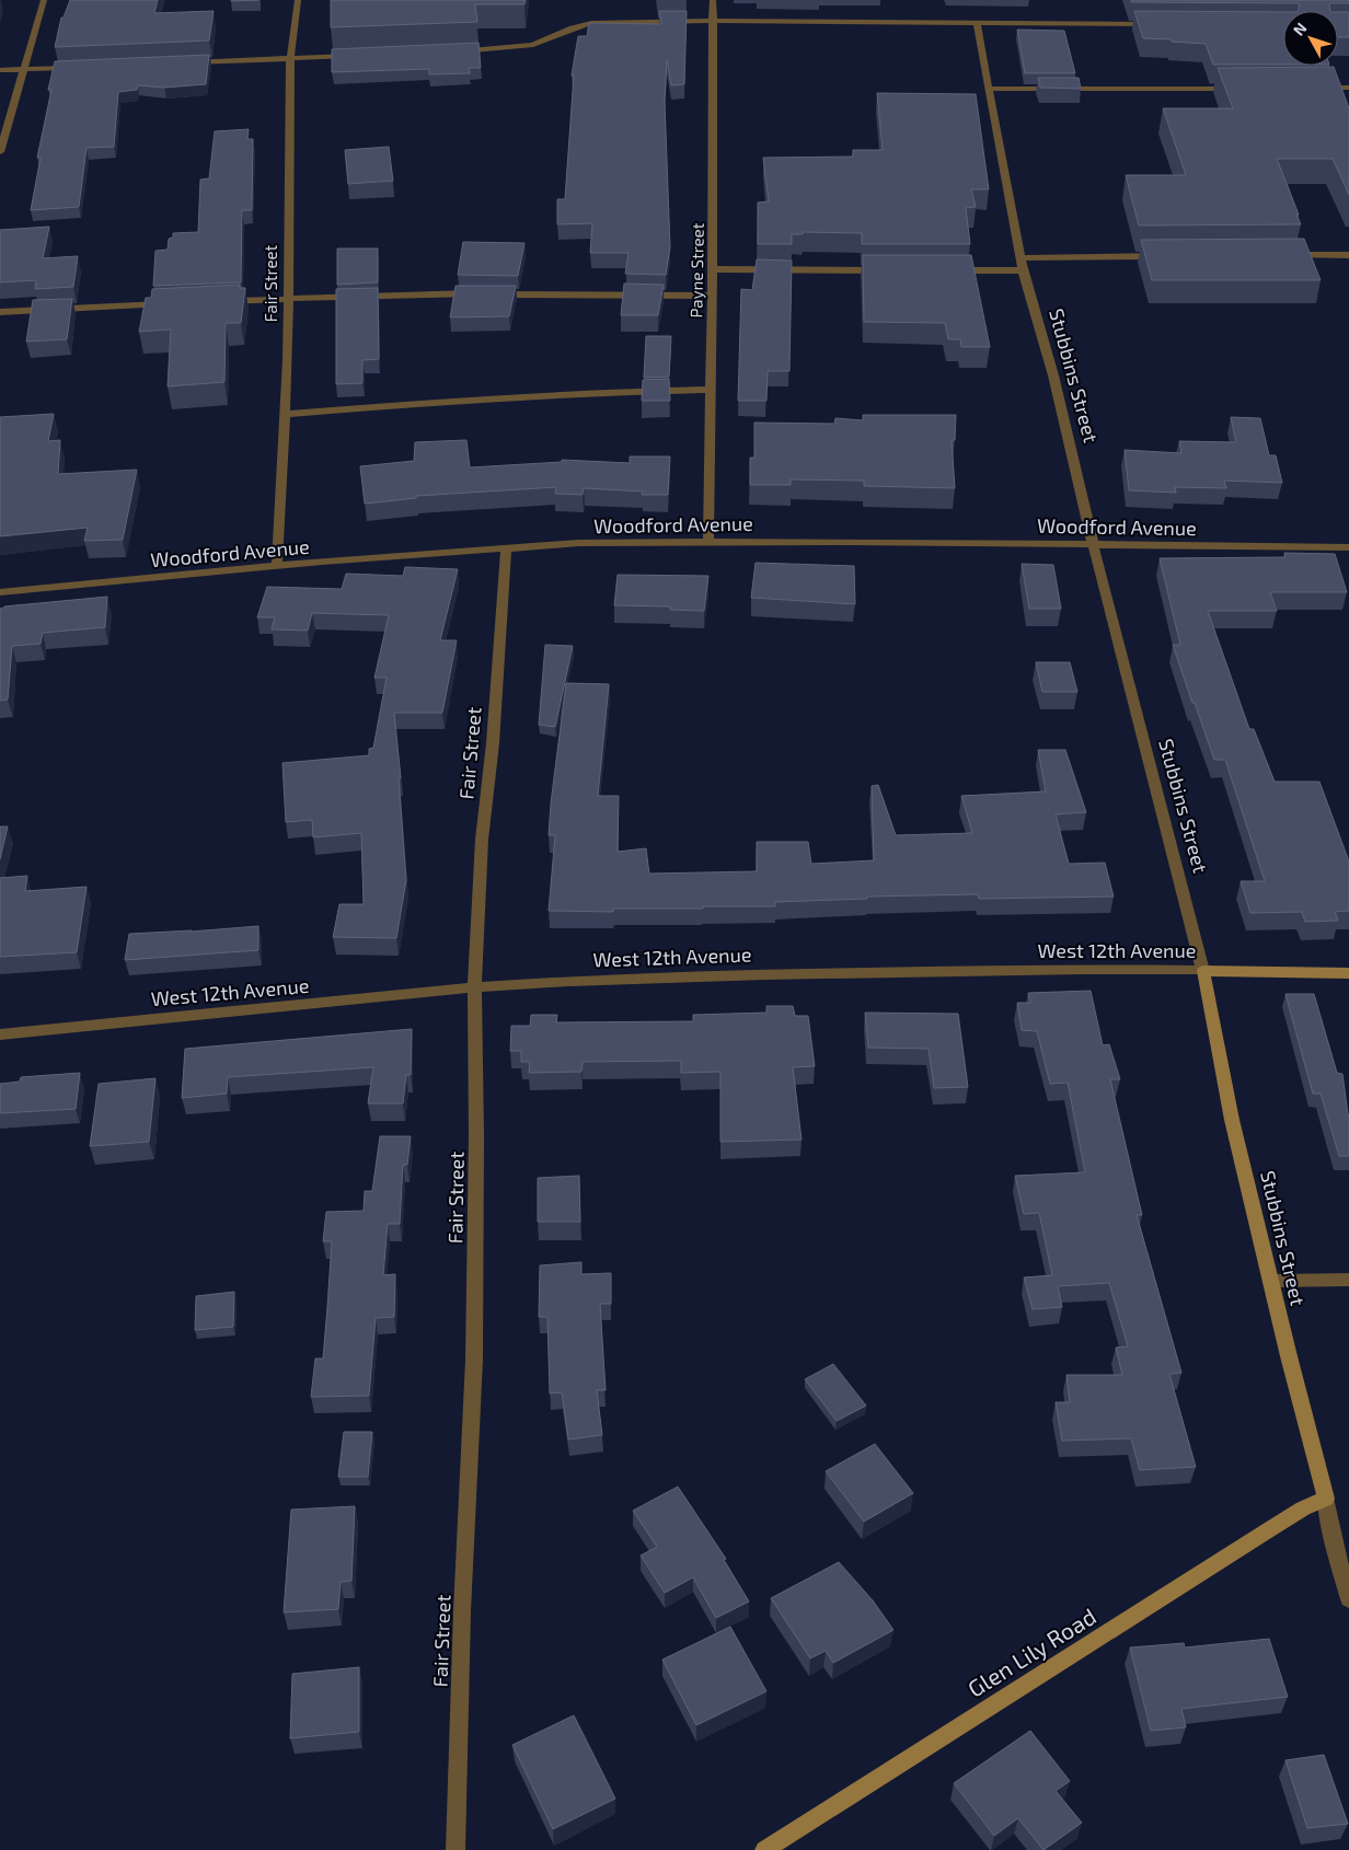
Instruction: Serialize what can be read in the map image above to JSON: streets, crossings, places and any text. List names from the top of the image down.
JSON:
{
  "streets": {
    "street": [
      "Payne Street",
      "Fair Street",
      "Stubbins Street",
      "Woodford Avenue",
      "West 12th Avenue",
      "Glen Lily Road"
    ]
  },
  "crossings": [
    ["Payne Street", "Woodford Avenue"],
    ["Fair Street", "Woodford Avenue"],
    ["Fair Street", "West 12th Avenue"],
    ["Stubbins Street", "Woodford Avenue"],
    ["Stubbins Street", "West 12th Avenue"],
    ["Stubbins Street", "Glen Lily Road"]
  ],
  "north": "top left"
}
